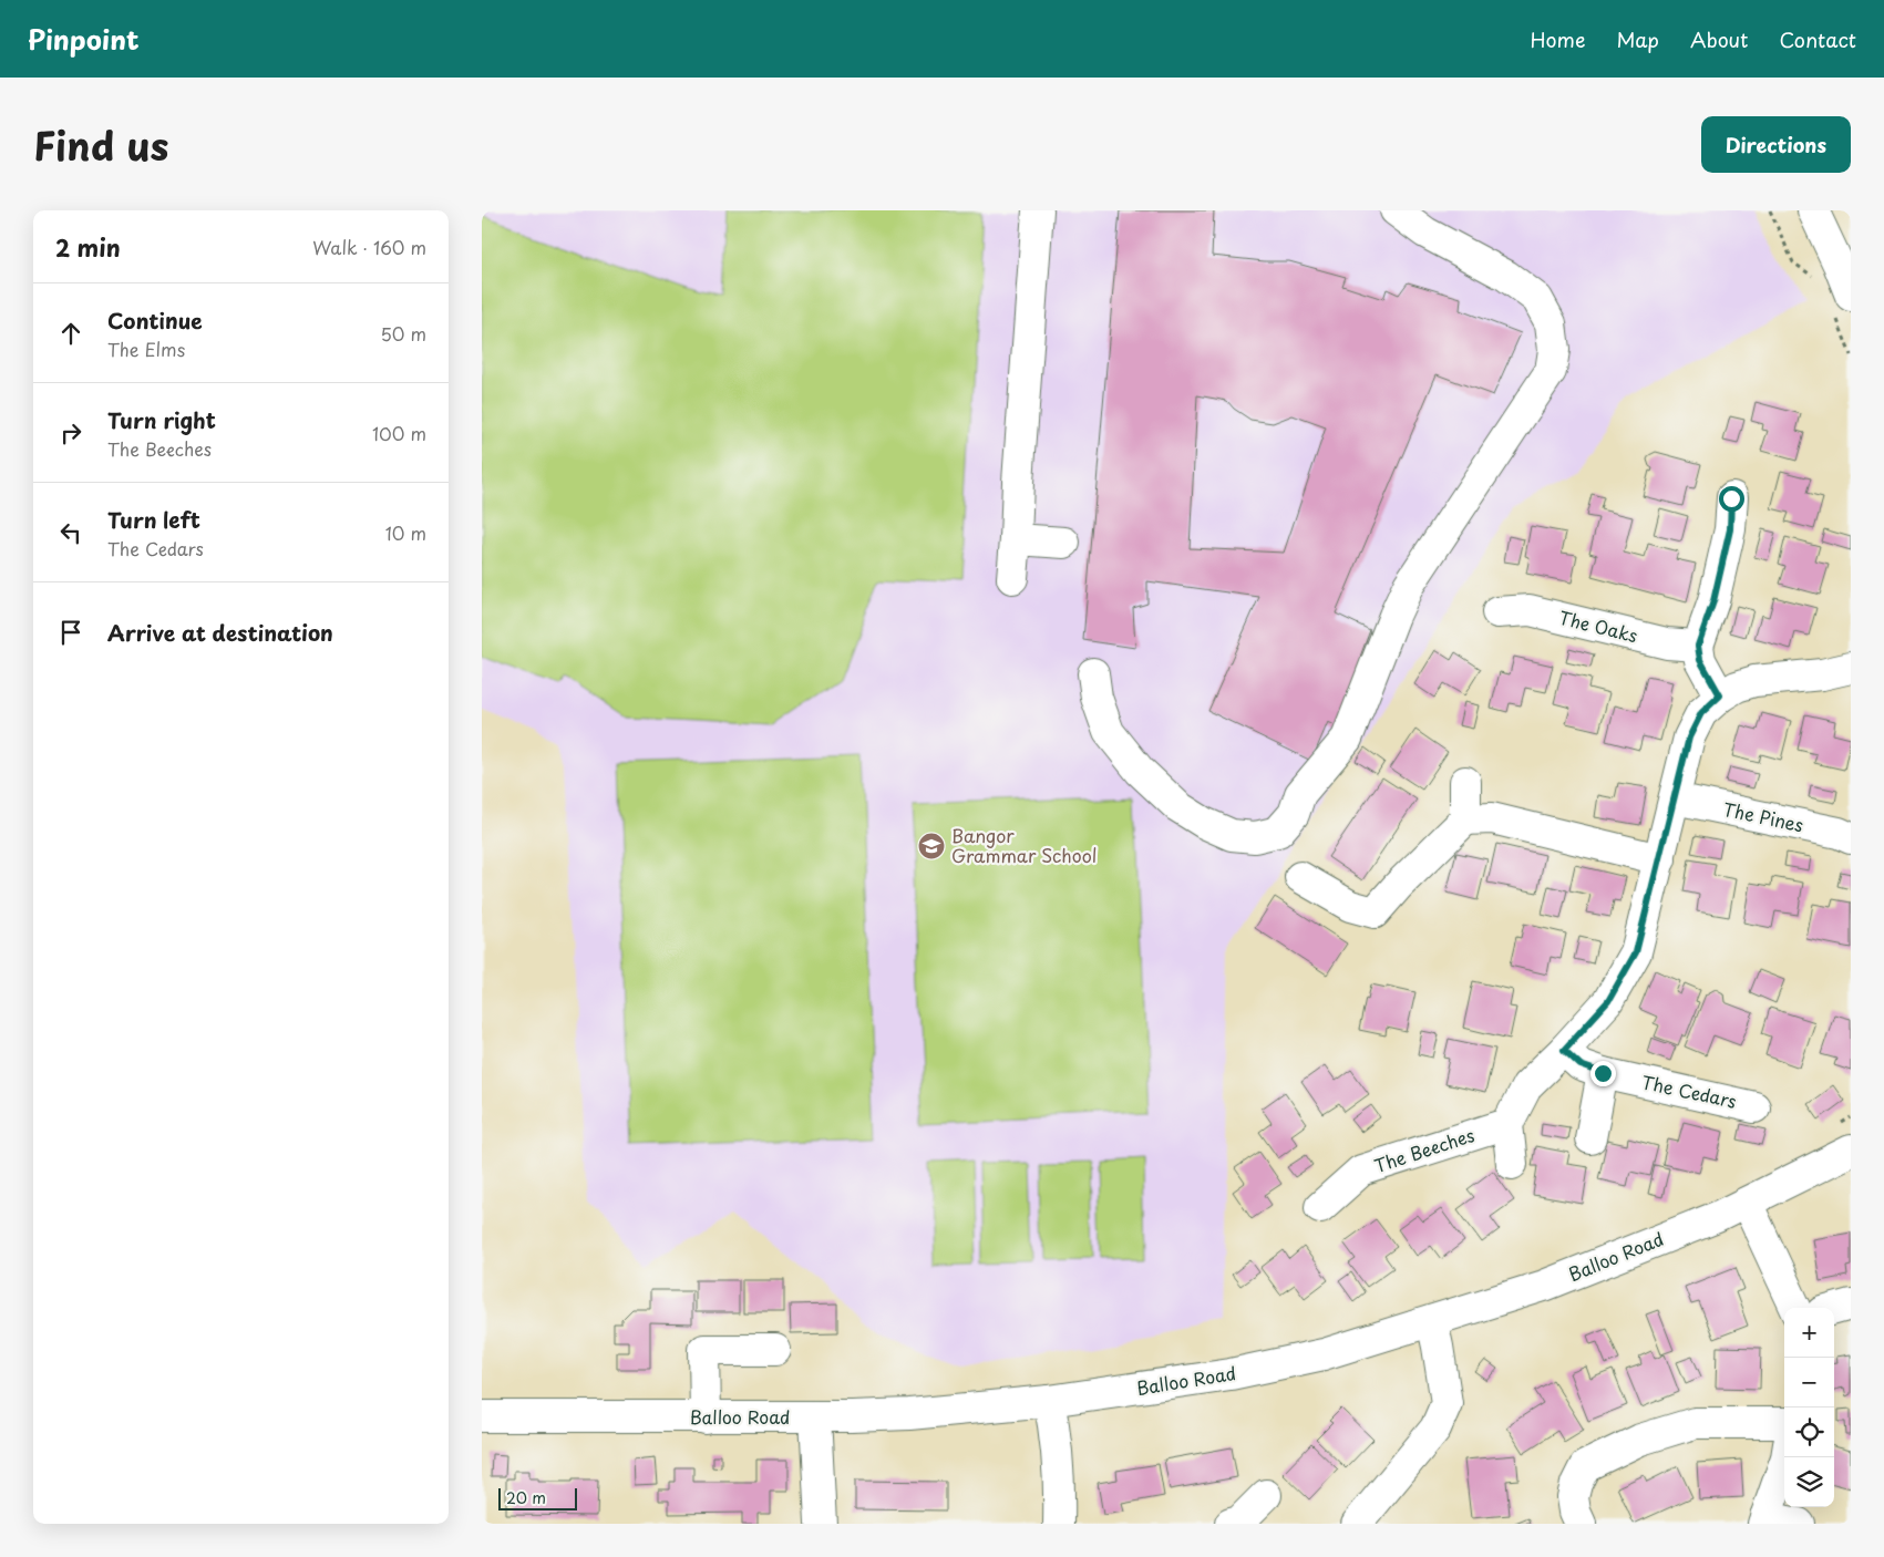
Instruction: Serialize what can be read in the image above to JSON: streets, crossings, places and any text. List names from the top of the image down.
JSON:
{
  "streets": {
    "street": [
      "The Oaks",
      "The Pines",
      "The Cedars",
      "The Beeches",
      "Balloo Road"
    ]
  },
  "places": {
    "school or university": ["Bangor Grammar School"]
  },
  "scale_bar": "20 m",
  "page": {
    "header": "Pinpoint",
    "nav": [
      "Home",
      "Map",
      "About",
      "Contact"
    ],
    "title": "Find us",
    "buttons": "Directions",
    "heading": ["2 min", "Walk · 160 m"],
    "list": [
      ["Continue", "The Elms", "50 m"],
      ["Turn right", "The Beeches", "100 m"],
      ["Turn left", "The Cedars", "10 m"],
      "Arrive at destination"
    ],
    "map_buttons": ["+", "−"],
    "scale": "20 m"
  }
}
